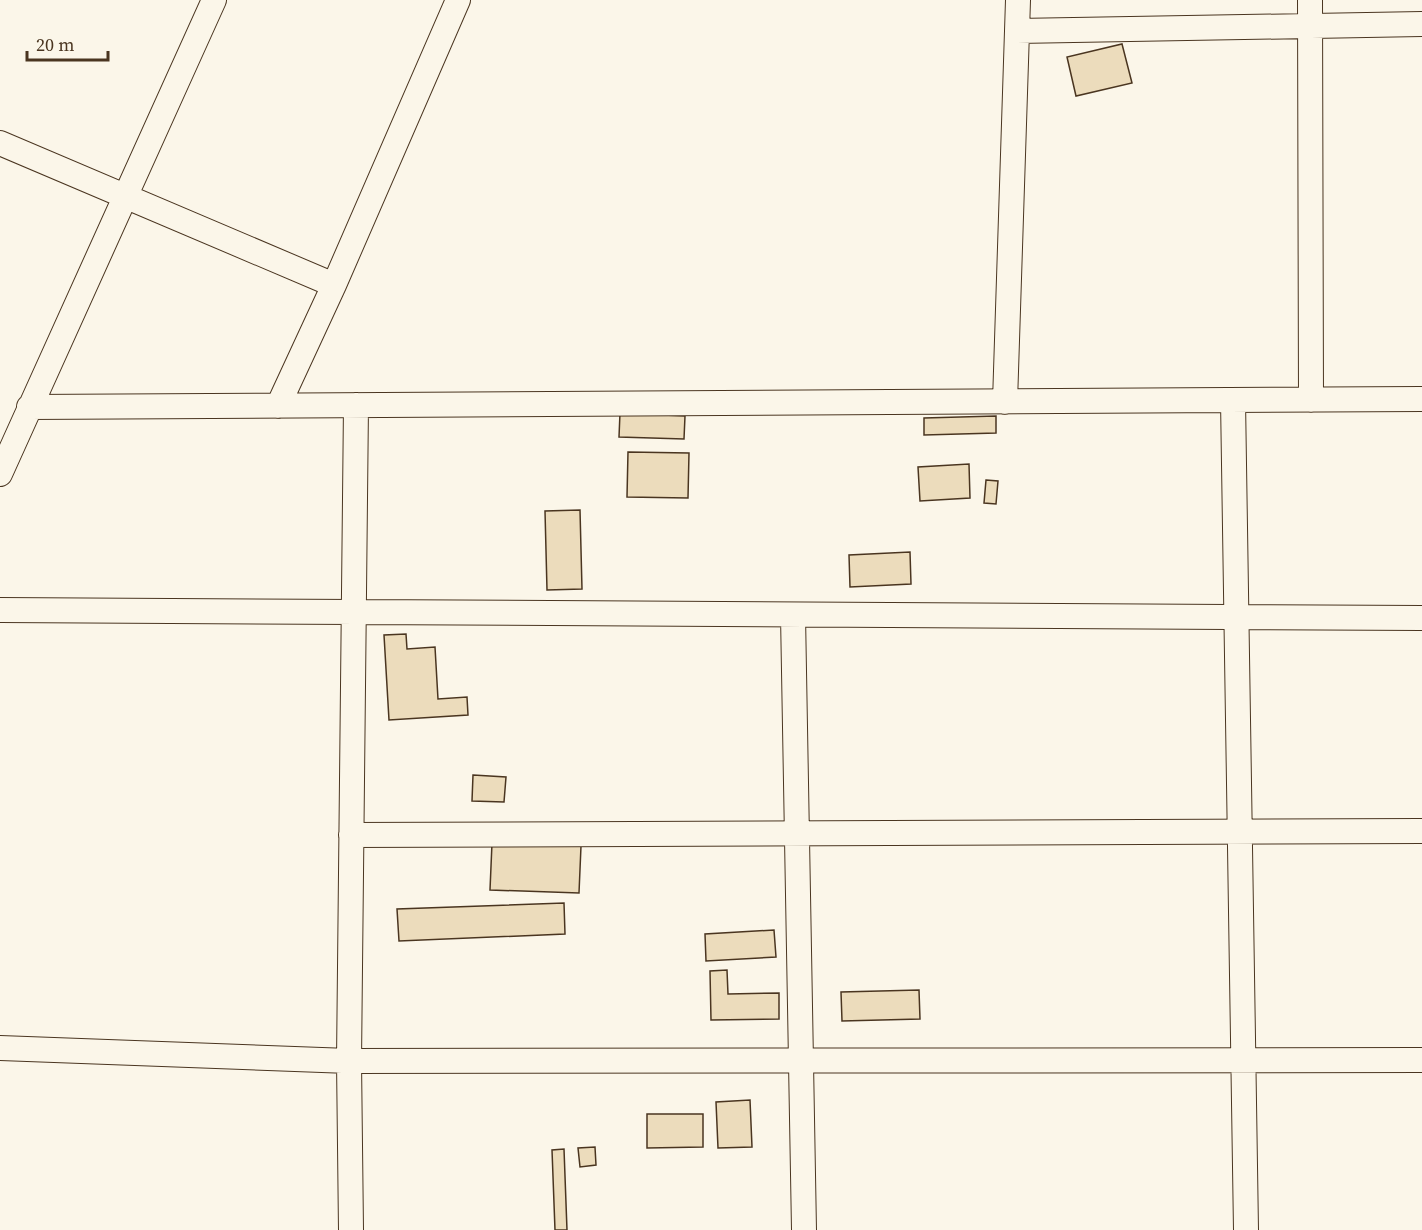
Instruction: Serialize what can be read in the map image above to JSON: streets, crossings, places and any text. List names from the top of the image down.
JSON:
{
  "scale_bar": "20 m"
}
